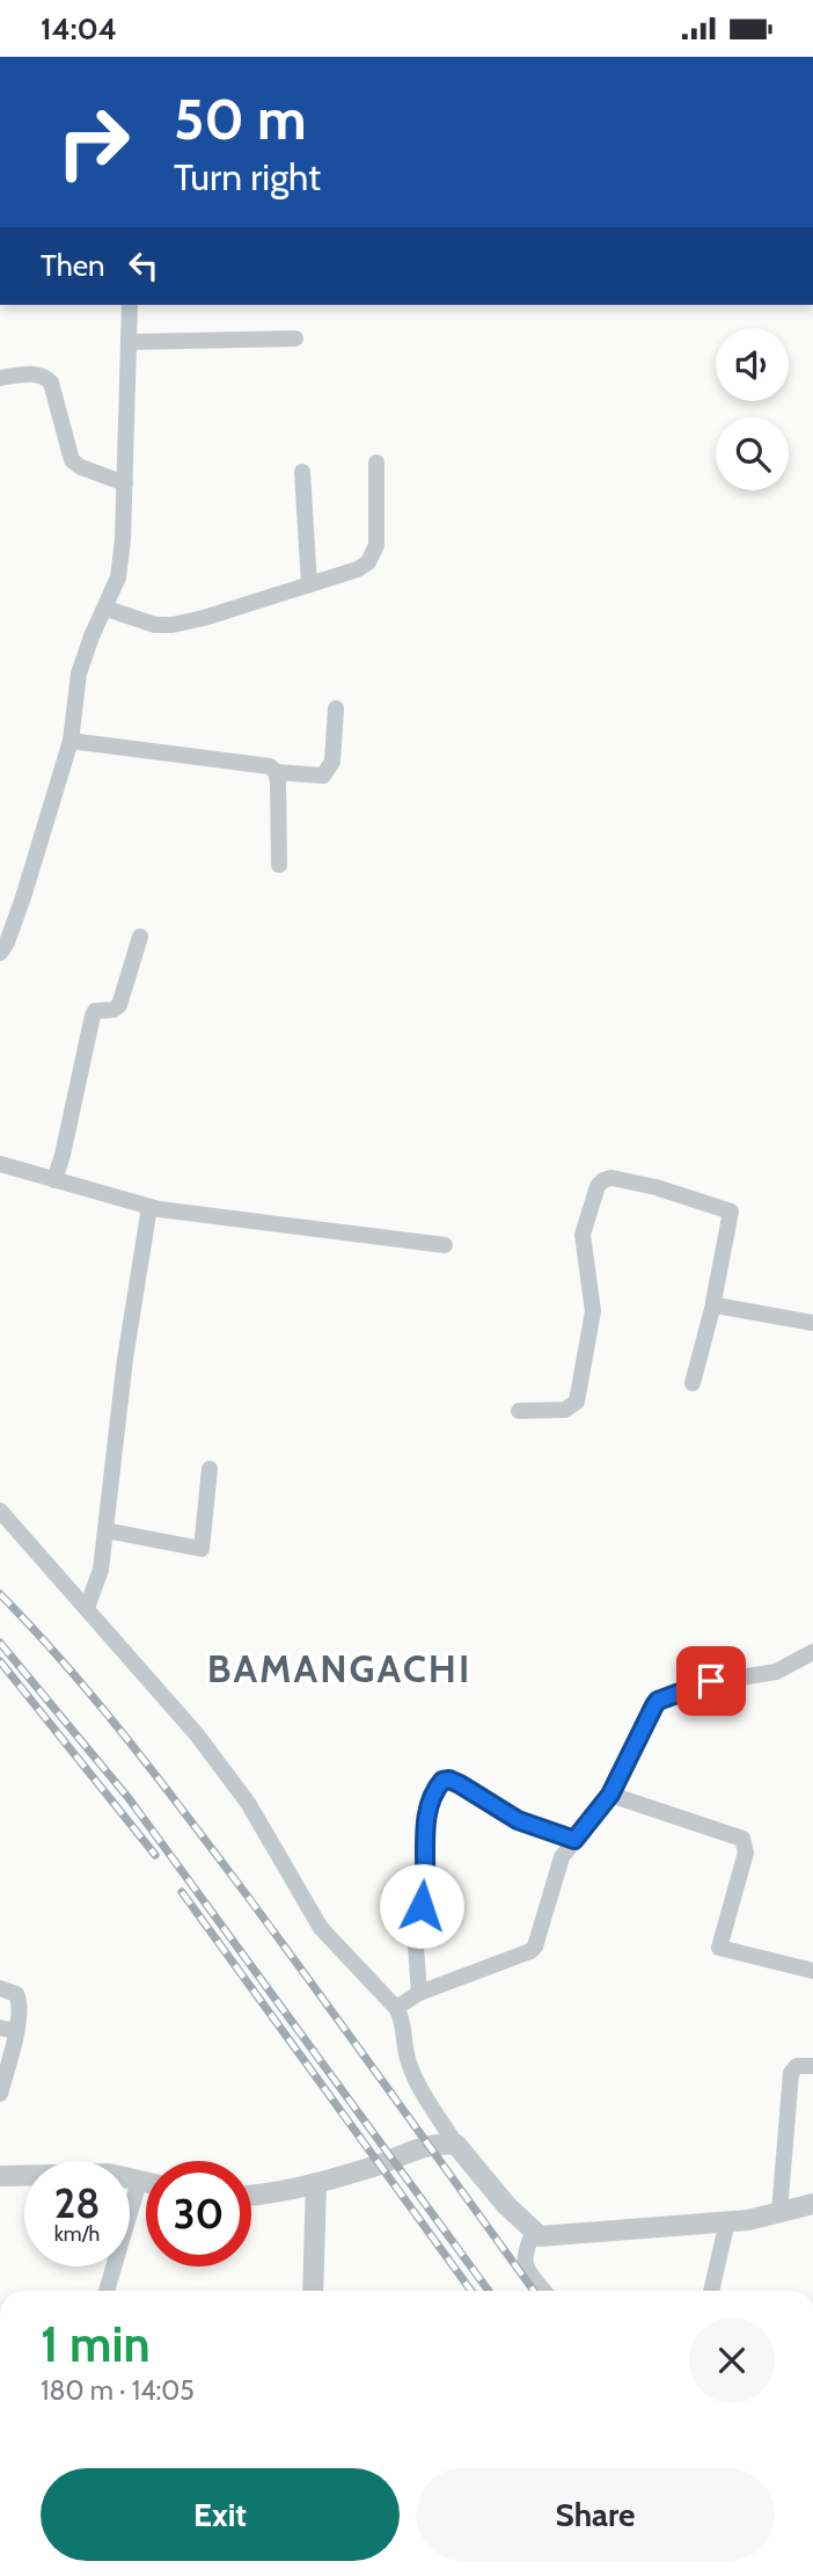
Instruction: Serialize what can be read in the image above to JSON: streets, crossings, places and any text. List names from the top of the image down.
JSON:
{
  "districts": ["BAMANGACHI"],
  "page": {
    "status": "14:04",
    "turn": ["50 m", "Turn right"],
    "then": "Then",
    "speed": "28 km/h",
    "limit": "30",
    "heading": ["1 min", "180 m · 14:05"],
    "buttons": ["Exit", "Share"]
  }
}
